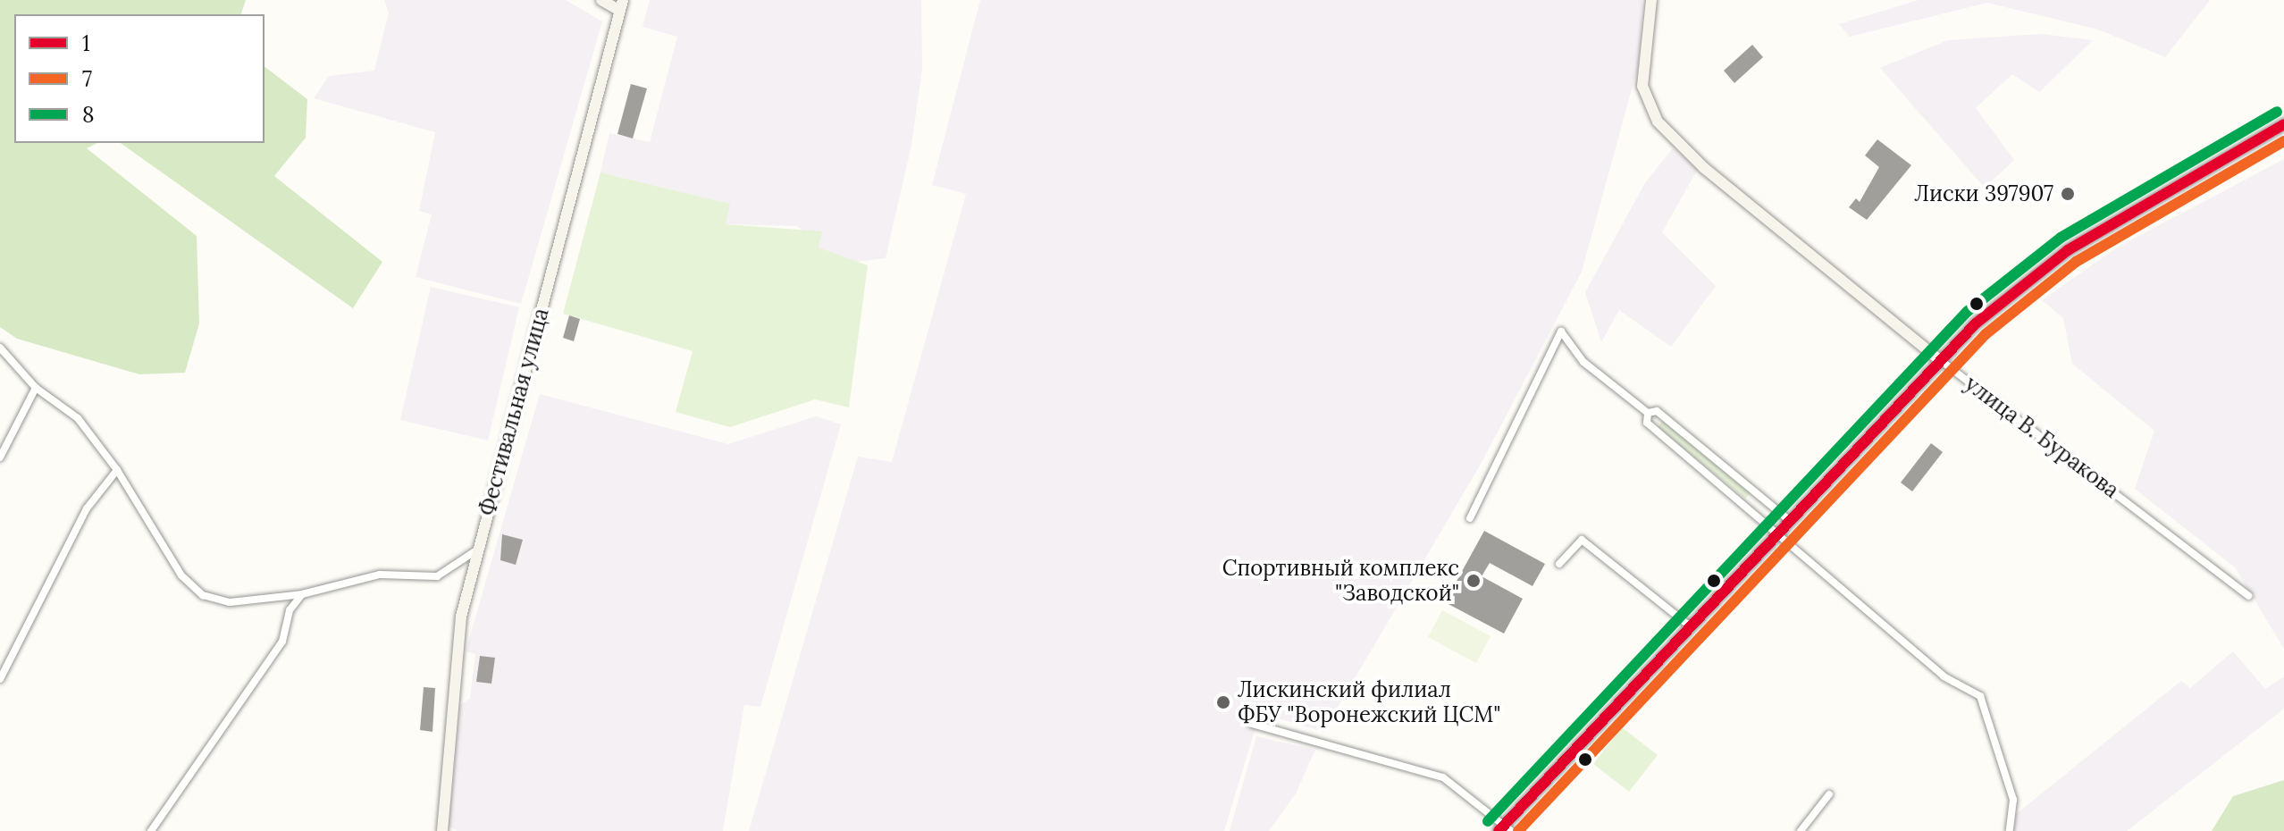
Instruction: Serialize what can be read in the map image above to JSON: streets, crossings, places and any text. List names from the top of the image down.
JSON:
{
  "streets": {
    "main road": ["Фестивальная улица", "улица В. Буракова"]
  },
  "places": ["Лиски 397907", "Спортивный комплекс \"Заводской\"", "Лискинский филиал ФБУ \"Воронежский ЦСМ\""],
  "lines": ["transit line 8", "transit line 1", "transit line 7"],
  "legend": ["1", "7", "8"]
}
